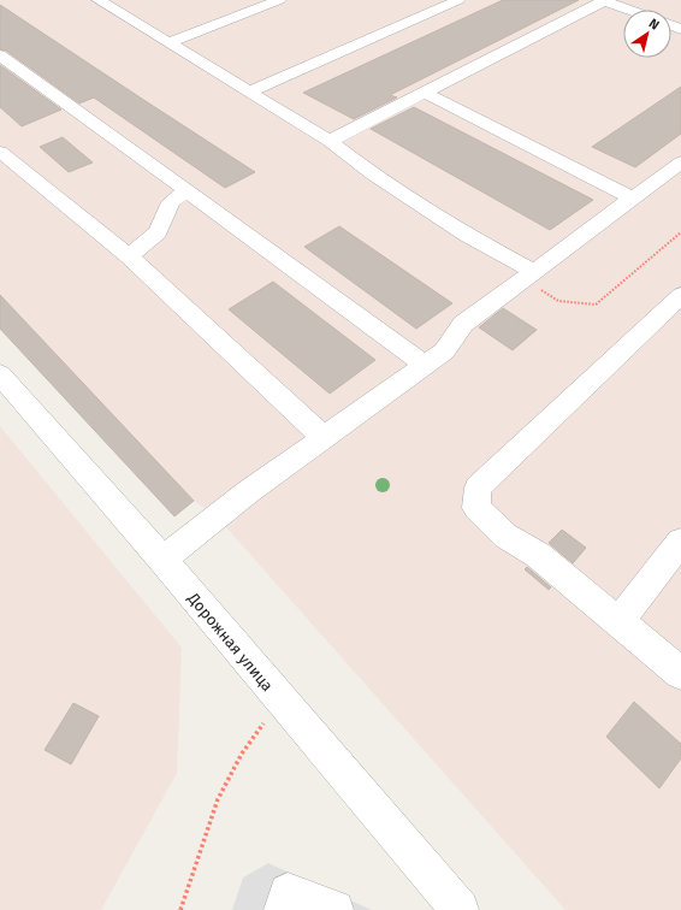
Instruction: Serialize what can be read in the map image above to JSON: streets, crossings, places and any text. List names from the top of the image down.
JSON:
{
  "streets": {
    "street": ["Дорожная улица"]
  },
  "north": "top right"
}
